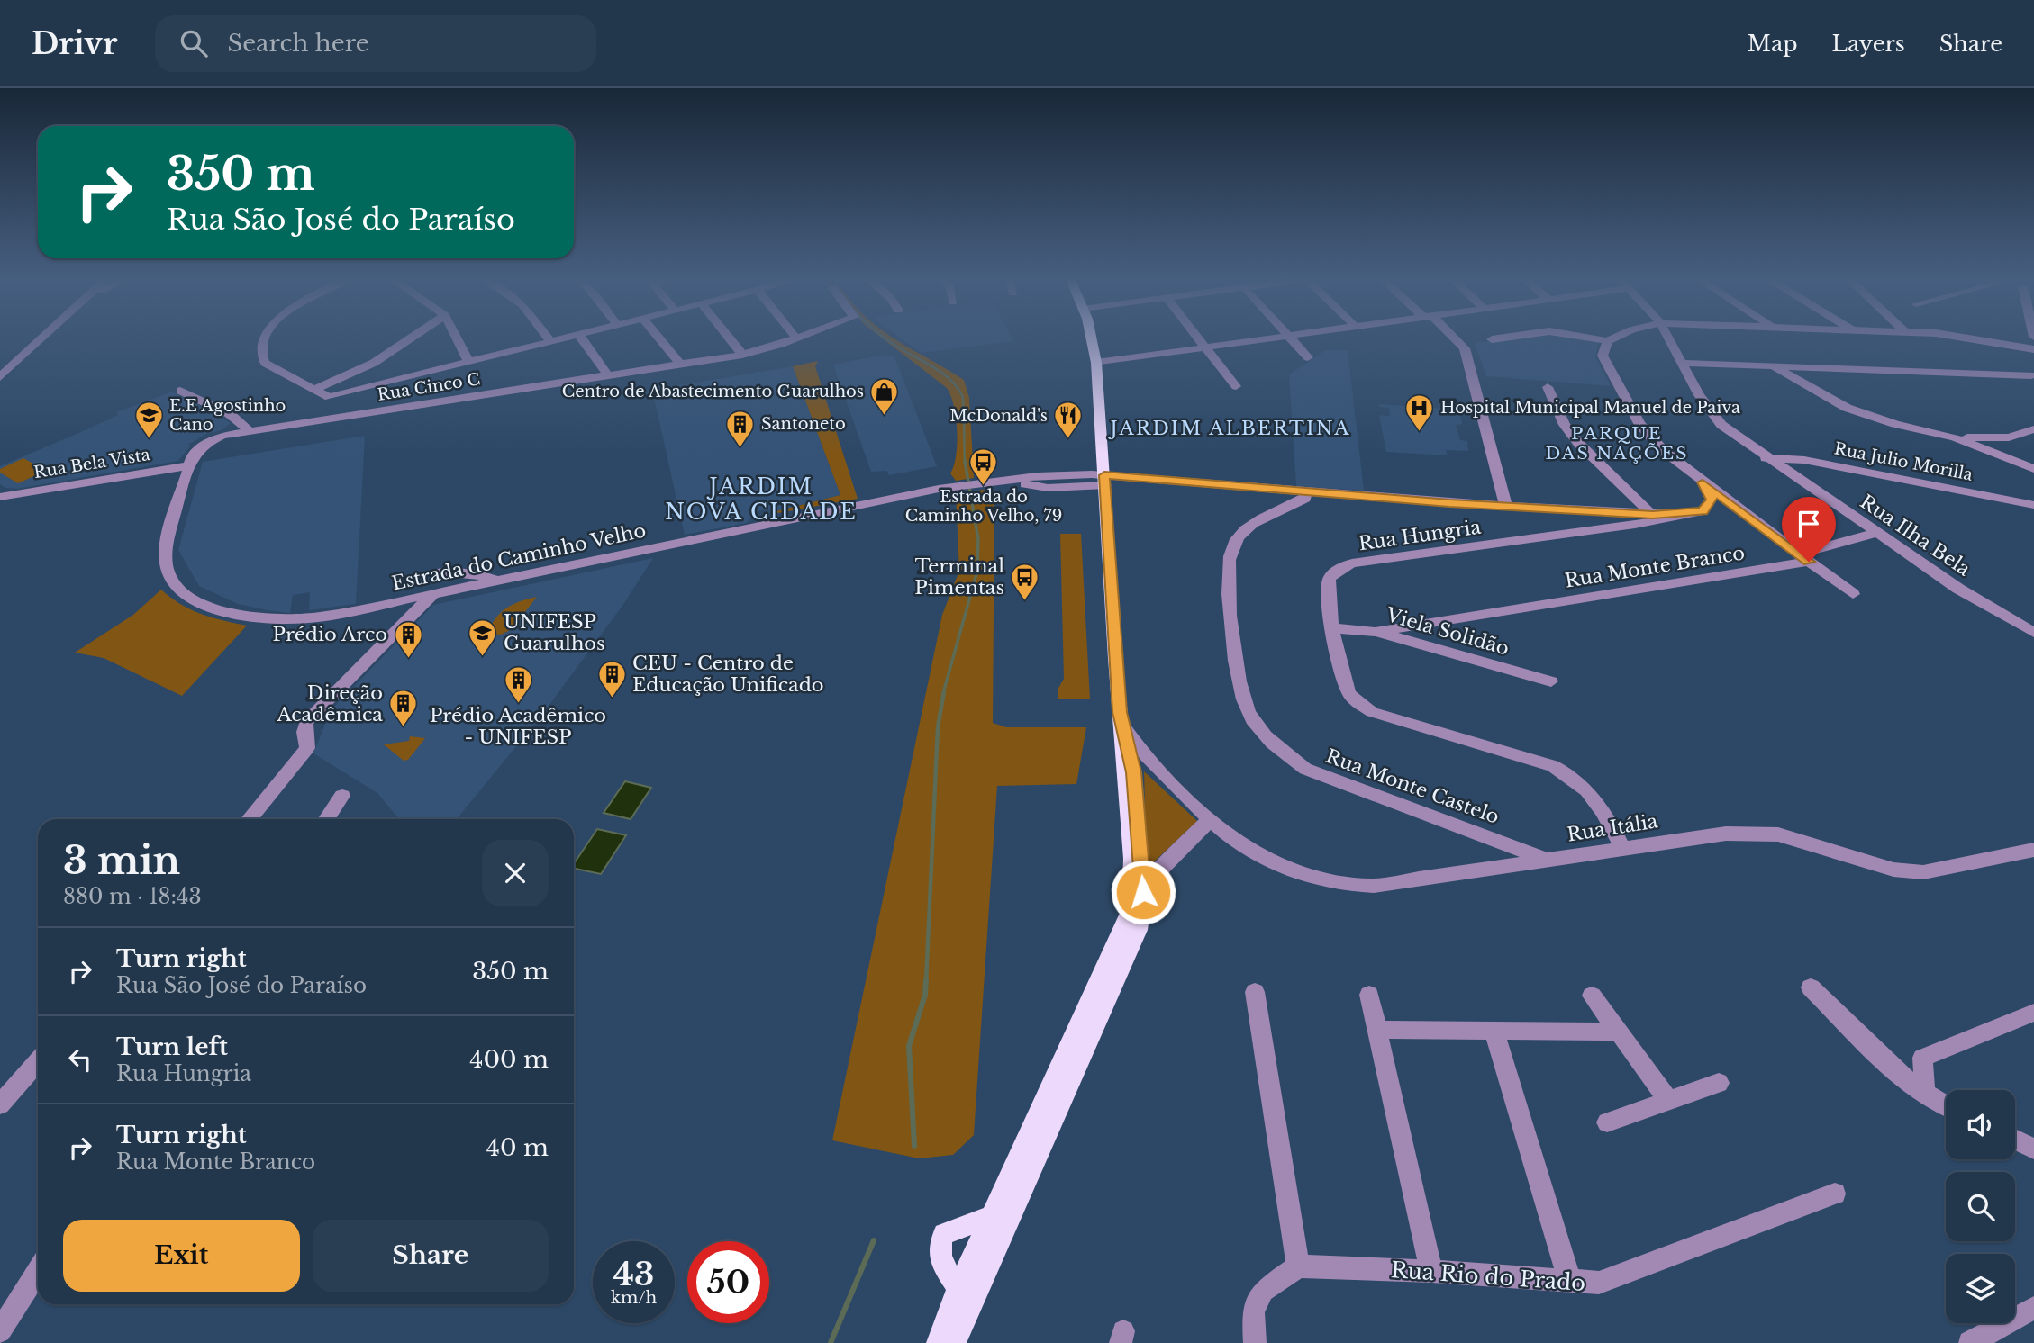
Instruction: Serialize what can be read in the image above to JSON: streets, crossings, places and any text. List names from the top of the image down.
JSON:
{
  "streets": {
    "street": [
      "Rua Cinco C",
      "Rua Julio Morilla",
      "Rua Bela Vista",
      "Rua Hungria",
      "Rua Ilha Bela",
      "Estrada do Caminho Velho",
      "Rua Monte Branco",
      "Viela Solidão",
      "Rua Monte Castelo",
      "Rua Itália",
      "Rua Rio do Prado"
    ]
  },
  "crossings": [
    ["Rua Cinco C", "Rua Bela Vista"],
    ["Rua Cinco C", "Estrada do Caminho Velho"],
    ["Rua Julio Morilla", "Rua Ilha Bela"],
    ["Rua Bela Vista", "Estrada do Caminho Velho"],
    ["Rua Hungria", "Estrada do Caminho Velho"],
    ["Rua Hungria", "Rua Monte Branco"],
    ["Rua Hungria", "Viela Solidão"],
    ["Rua Hungria", "Rua Itália"],
    ["Estrada do Caminho Velho", "Rua Monte Castelo"],
    ["Rua Monte Branco", "Viela Solidão"],
    ["Rua Monte Castelo", "Rua Itália"]
  ],
  "districts": ["JARDIM ALBERTINA", "PARQUE DAS NAÇÕES", "JARDIM NOVA CIDADE"],
  "places": {
    "shop": ["Centro de Abastecimento Guarulhos"],
    "hospital": ["Hospital Municipal Manuel de Paiva"],
    "school or university": ["E.E Agostinho Cano", "UNIFESP Guarulhos"],
    "restaurant": ["McDonald's"],
    "building": [
      "Santoneto",
      "Prédio Arco",
      "CEU - Centro de Educação Unificado",
      "Prédio Acadêmico - UNIFESP",
      "Direção Acadêmica"
    ],
    "bus stop": ["Estrada do Caminho Velho, 79", "Terminal Pimentas"]
  },
  "page": {
    "header": "Drivr",
    "search": "Search here",
    "nav": ["Map", "Layers", "Share"],
    "turn": ["350 m", "Rua São José do Paraíso"],
    "heading": ["3 min", "880 m · 18:43"],
    "list": [
      {
        "name": "Turn right",
        "note": "Rua São José do Paraíso",
        "value": "350 m"
      },
      {
        "name": "Turn left",
        "note": "Rua Hungria",
        "value": "400 m"
      },
      {
        "name": "Turn right",
        "note": "Rua Monte Branco",
        "value": "40 m"
      }
    ],
    "buttons": ["Exit", "Share"],
    "speed": "43 km/h",
    "limit": "50"
  }
}
